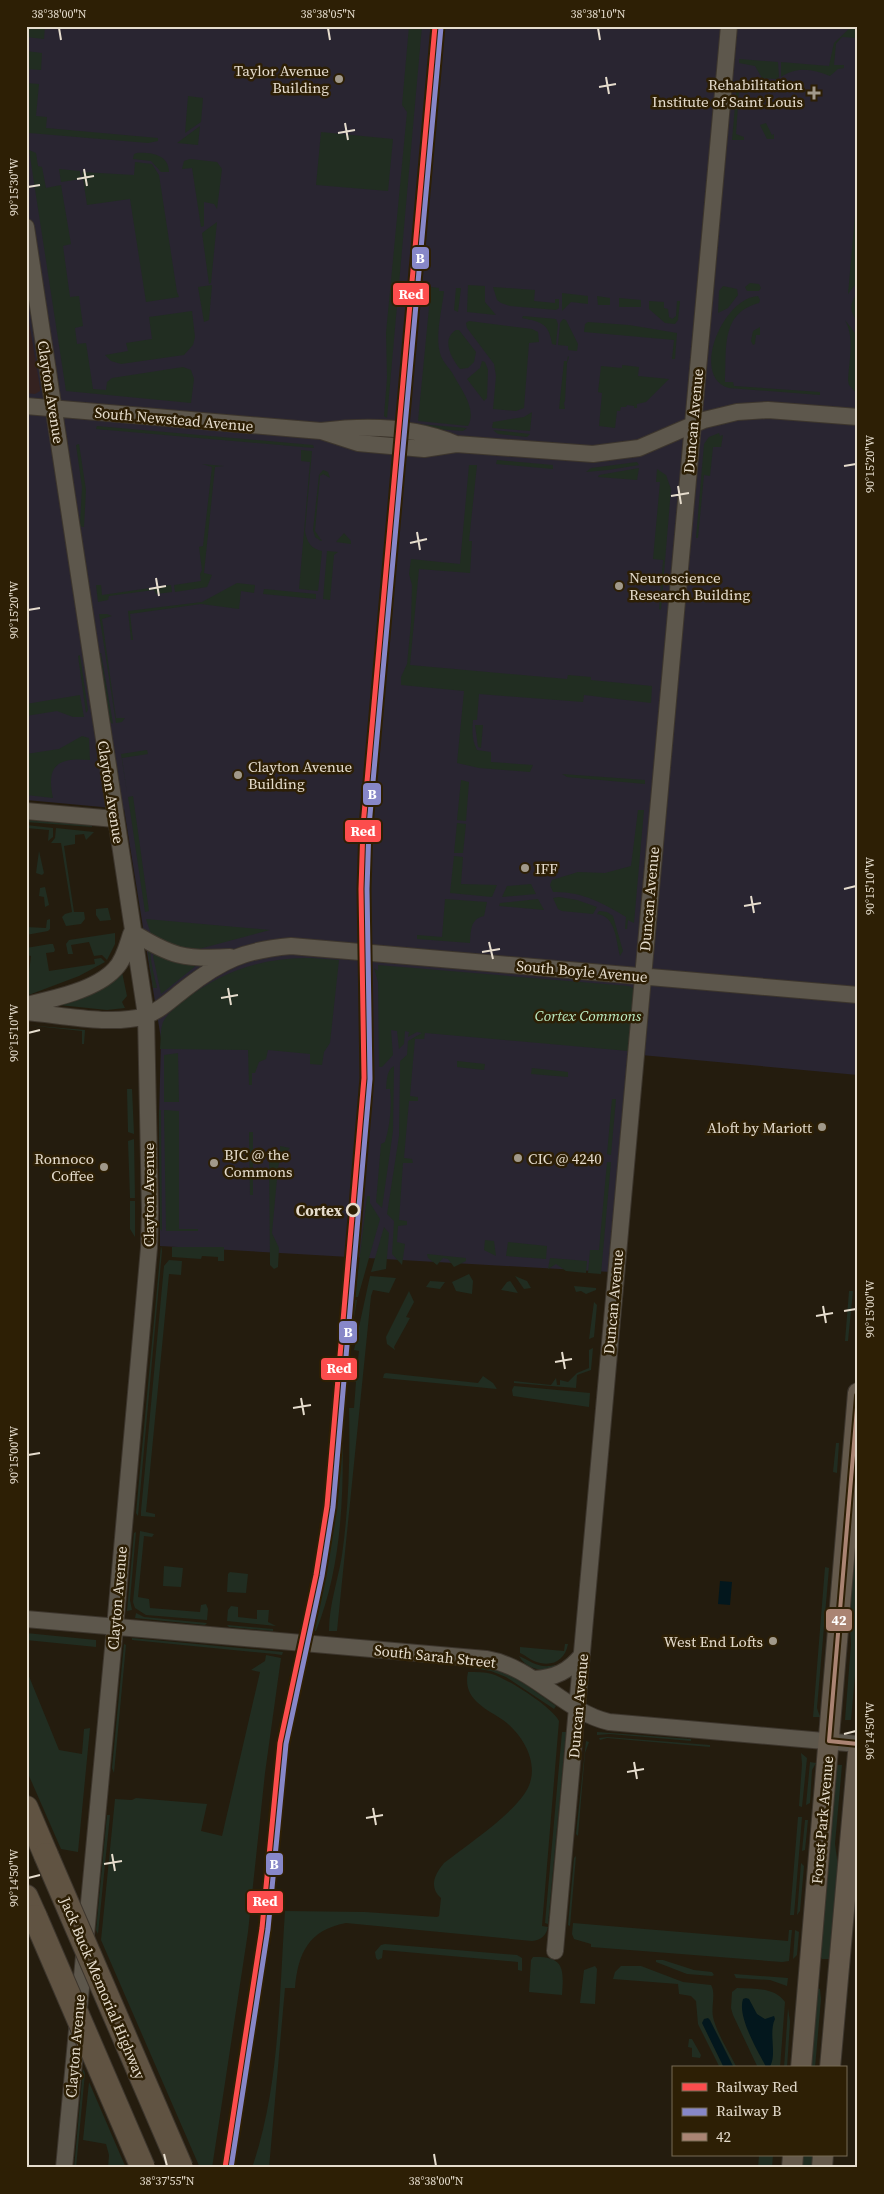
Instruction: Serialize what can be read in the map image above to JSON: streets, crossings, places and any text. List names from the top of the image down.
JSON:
{
  "streets": {
    "highway": ["Jack Buck Memorial Highway"],
    "main road": ["Forest Park Avenue"],
    "street": [
      "Clayton Avenue",
      "South Newstead Avenue",
      "Duncan Avenue",
      "South Boyle Avenue",
      "South Sarah Street"
    ]
  },
  "crossings": [
    ["Clayton Avenue", "South Newstead Avenue"],
    ["Clayton Avenue", "South Boyle Avenue"],
    ["Clayton Avenue", "South Sarah Street"],
    ["South Newstead Avenue", "Duncan Avenue"],
    ["Duncan Avenue", "South Boyle Avenue"],
    ["Duncan Avenue", "South Sarah Street"],
    ["South Sarah Street", "Forest Park Avenue"]
  ],
  "parks": ["Cortex Commons"],
  "places": {
    "other": [
      "Taylor Avenue Building",
      "Neuroscience Research Building",
      "Clayton Avenue Building",
      "IFF",
      "Aloft by Mariott",
      "CIC @ 4240",
      "BJC @ the Commons",
      "Ronnoco Coffee",
      "Cortex",
      "West End Lofts"
    ],
    "health": ["Rehabilitation Institute of Saint Louis"]
  },
  "lines": ["rail line Red", "rail line B", "transit line 42"],
  "legend": ["Railway Red", "Railway B", "42"],
  "coordinates": [
    "38°38'00\"N",
    "38°38'05\"N",
    "38°38'10\"N",
    "90°15'30\"W",
    "90°15'20\"W",
    "90°15'10\"W",
    "90°15'00\"W",
    "90°14'50\"W",
    "38°37'55\"N"
  ]
}
